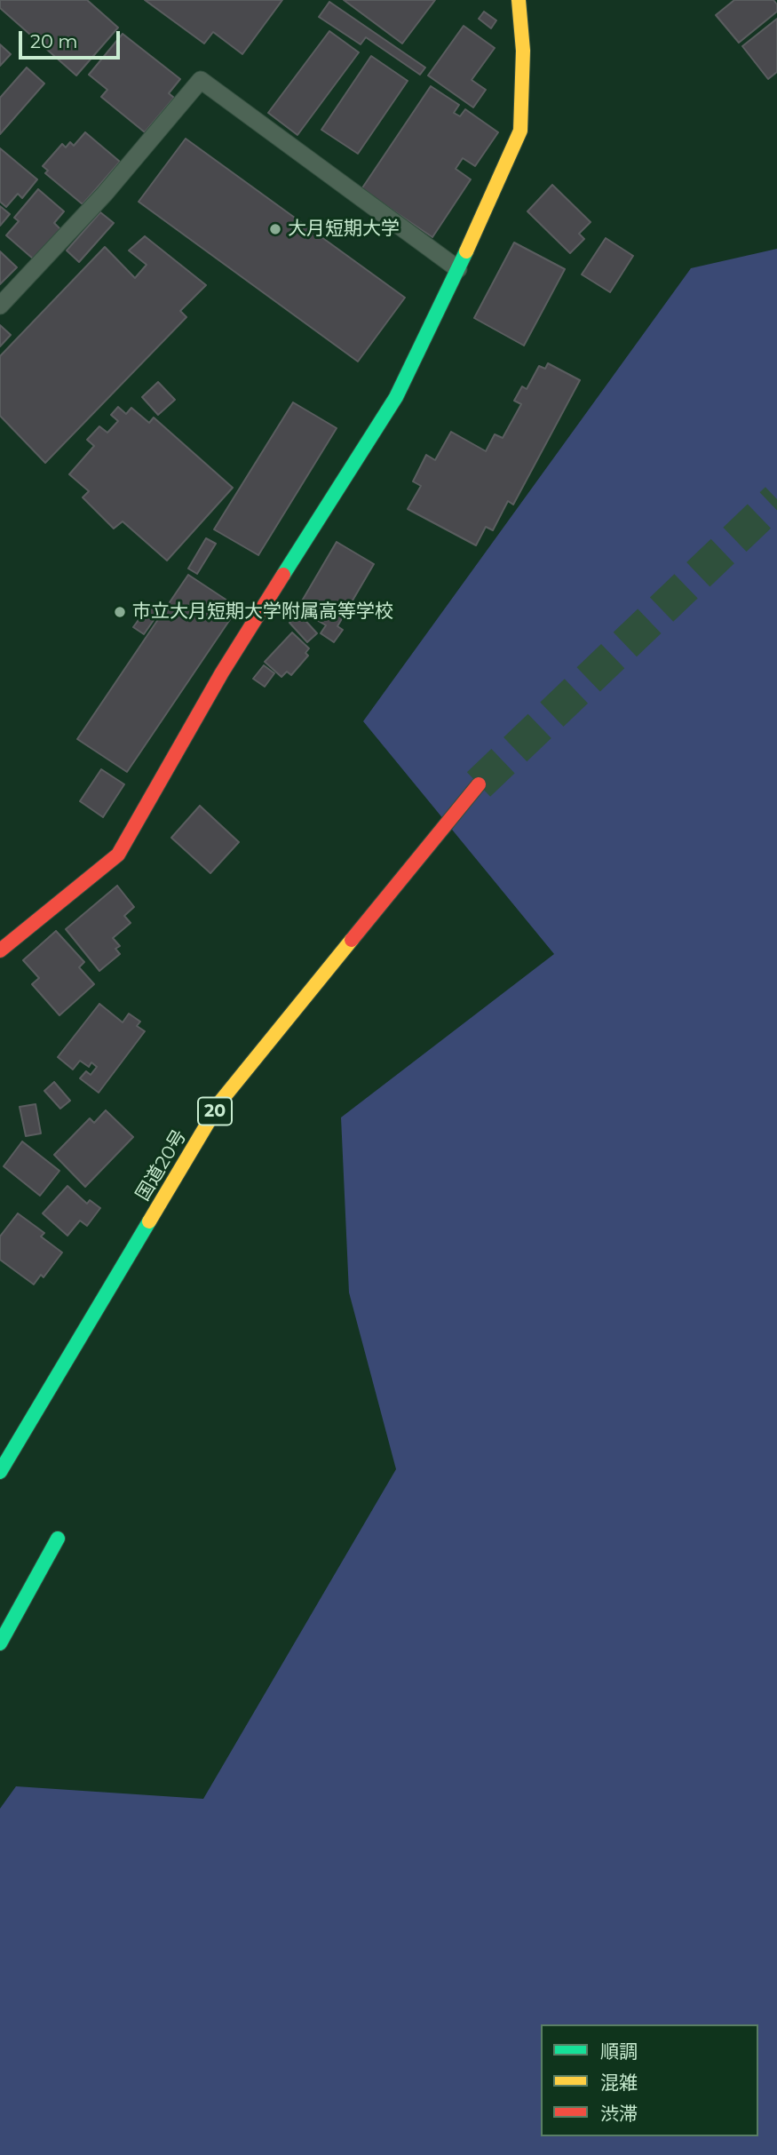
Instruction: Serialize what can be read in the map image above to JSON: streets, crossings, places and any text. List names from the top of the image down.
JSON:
{
  "streets": {
    "main road": ["20", "国道20号"]
  },
  "places": ["大月短期大学", "市立大月短期大学附属高等学校"],
  "legend": ["順調", "混雑", "渋滞"],
  "scale_bar": "20 m"
}
